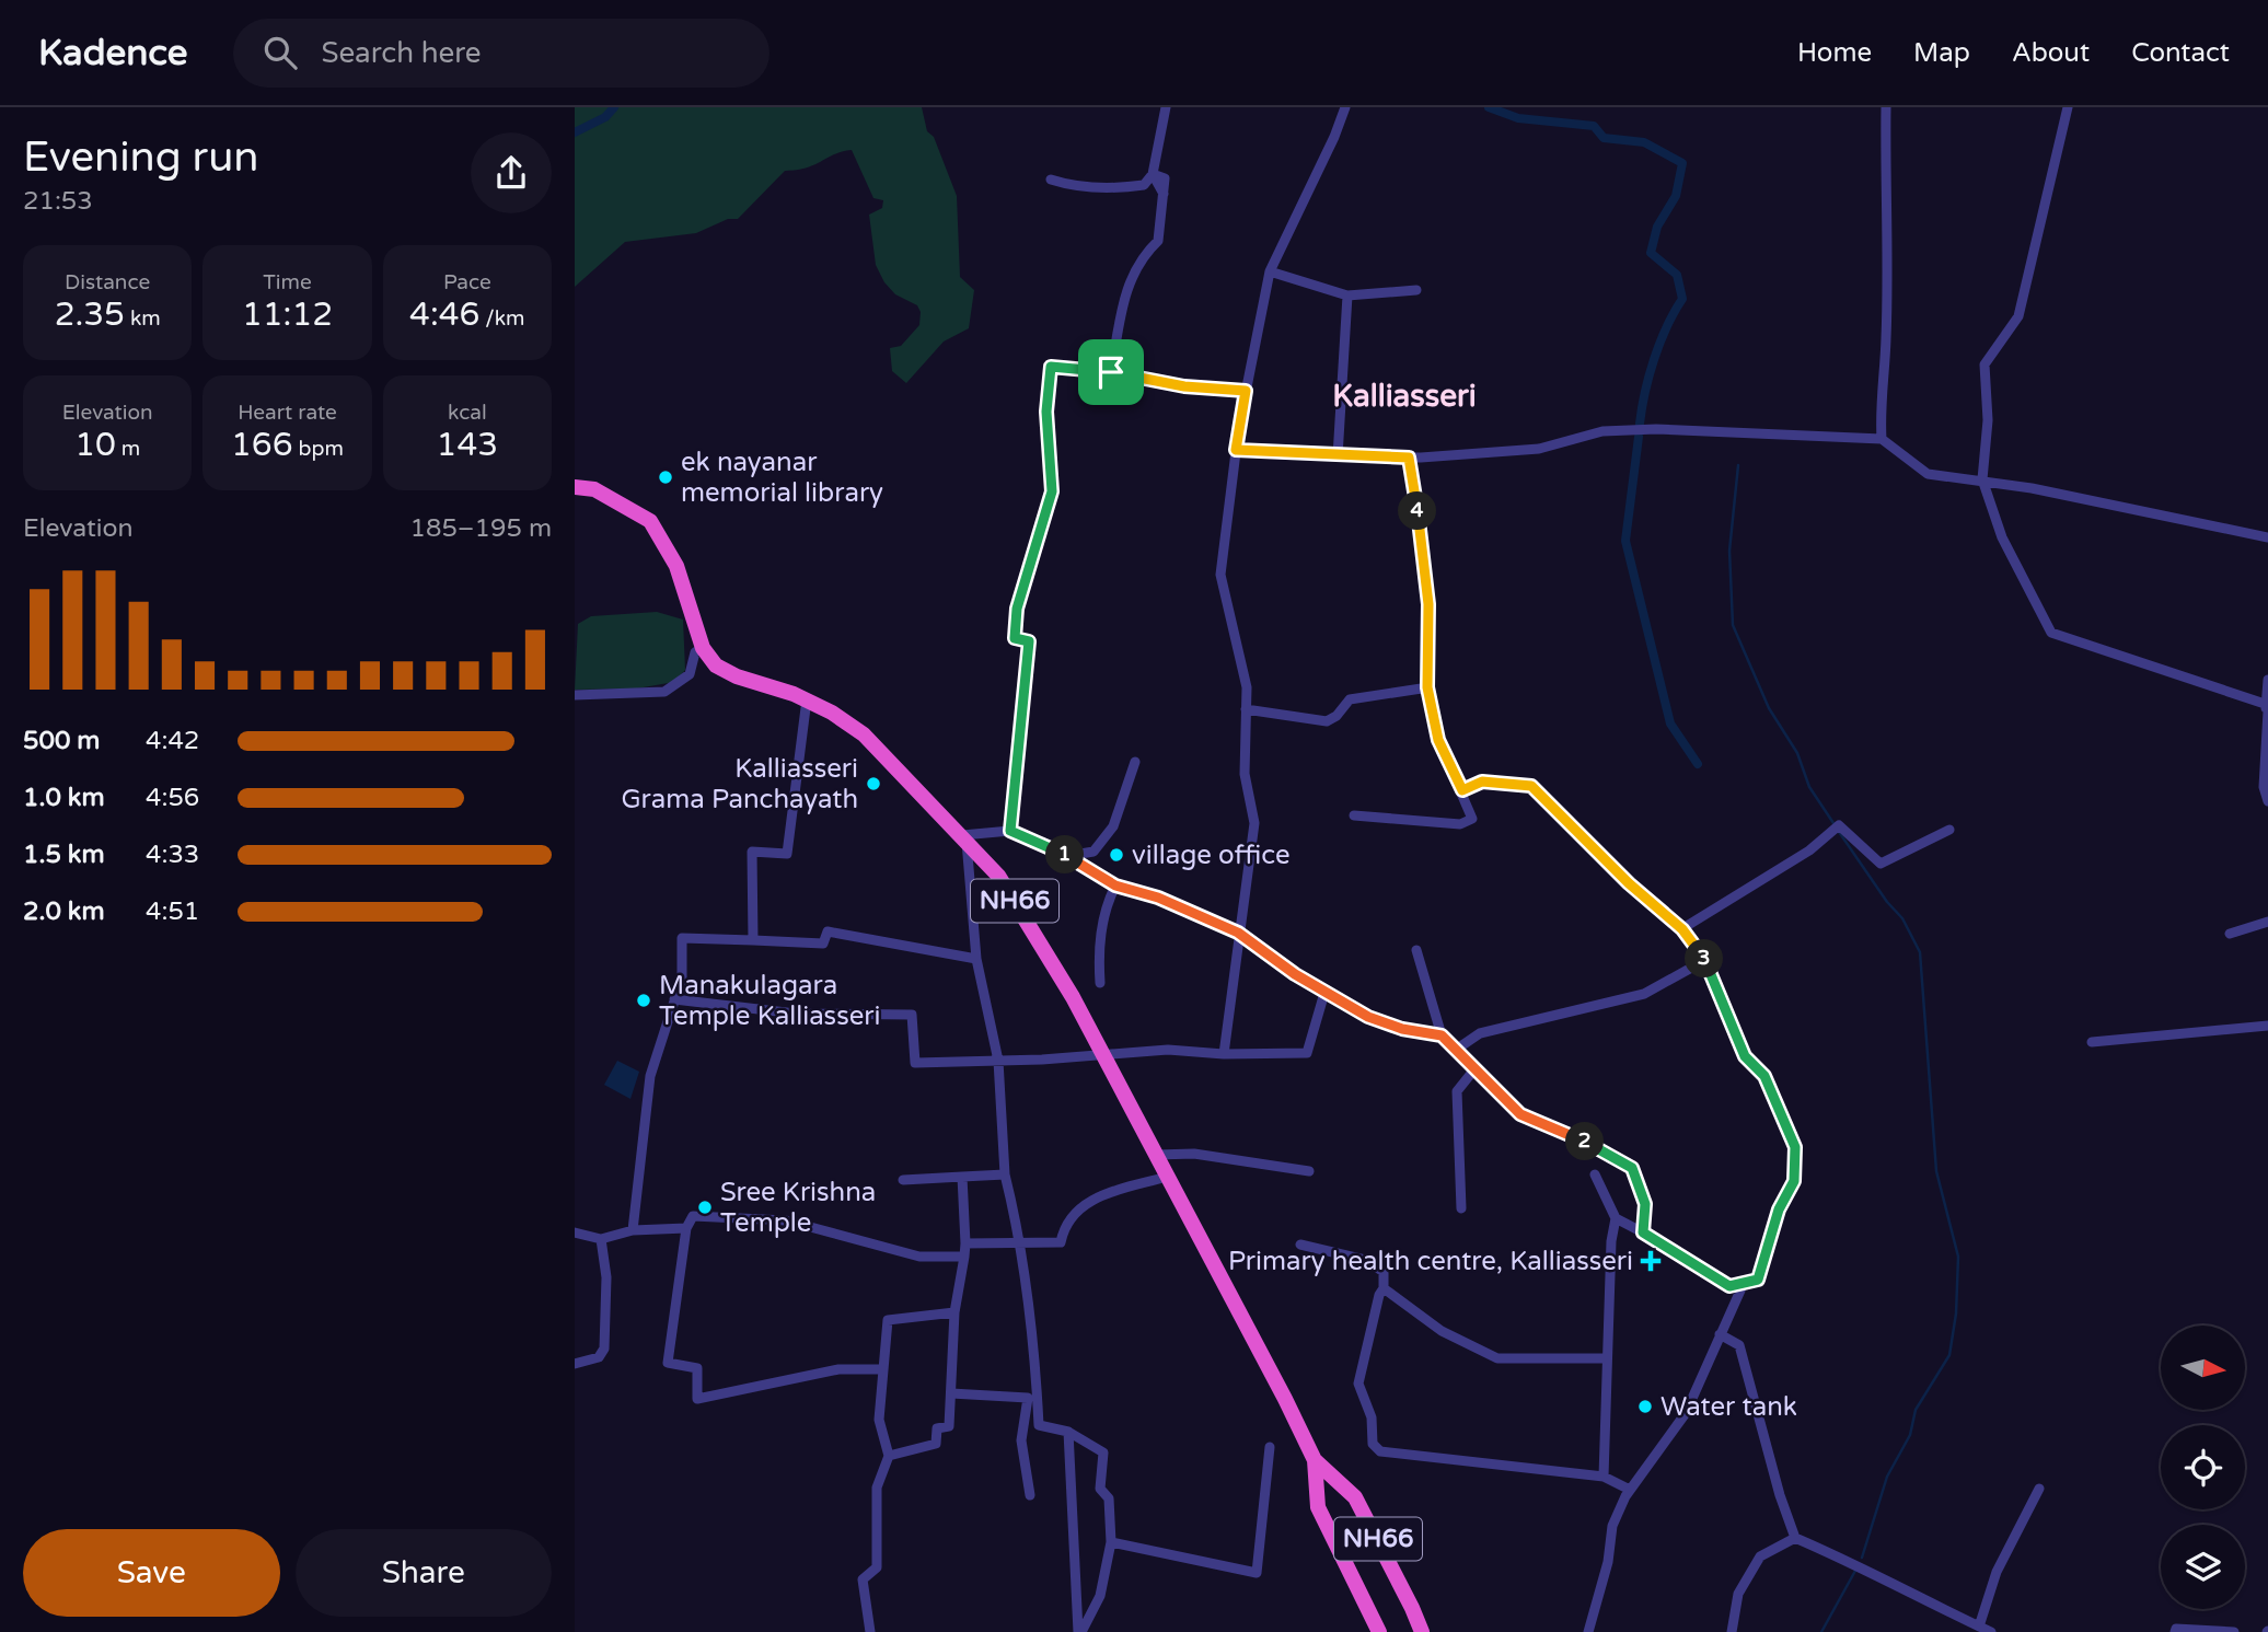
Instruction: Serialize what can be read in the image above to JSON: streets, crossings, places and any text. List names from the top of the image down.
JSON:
{
  "streets": {
    "highway": ["NH66"]
  },
  "districts": ["Kalliasseri"],
  "places": {
    "other": [
      "ek nayanar memorial library",
      "Kalliasseri Grama Panchayath",
      "village office",
      "Manakulagara Temple Kalliasseri",
      "Sree Krishna Temple",
      "Water tank"
    ],
    "health": ["Primary health centre, Kalliasseri"]
  },
  "north": "right",
  "page": {
    "header": "Kadence",
    "search": "Search here",
    "nav": [
      "Home",
      "Map",
      "About",
      "Contact"
    ],
    "heading": ["Evening run", "21:53"],
    "stats": [
      ["Distance", "2.35 km"],
      ["Time", "11:12"],
      ["Pace", "4:46 /km"],
      ["Elevation", "10 m"],
      ["Heart rate", "166 bpm"],
      ["kcal", "143"]
    ],
    "pins": [
      "4",
      "1",
      "3",
      "2"
    ],
    "chart": ["Elevation", "185–195 m"],
    "list": [
      {
        "name": "500 m",
        "note": "4:42"
      },
      {
        "name": "1.0 km",
        "note": "4:56"
      },
      {
        "name": "1.5 km",
        "note": "4:33"
      },
      {
        "name": "2.0 km",
        "note": "4:51"
      }
    ],
    "buttons": ["Save", "Share"]
  }
}
